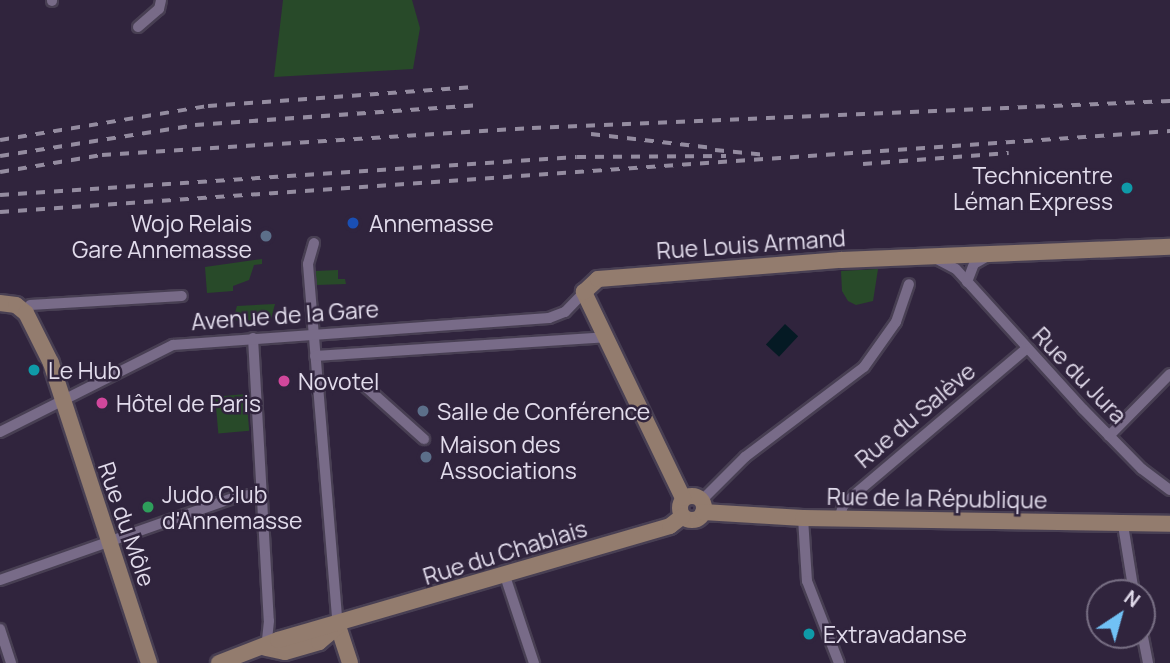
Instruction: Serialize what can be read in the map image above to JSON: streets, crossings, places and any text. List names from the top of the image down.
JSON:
{
  "streets": {
    "street": [
      "Rue Louis Armand",
      "Avenue de la Gare",
      "Rue du Jura",
      "Rue du Salève",
      "Rue de la République",
      "Rue du Môle",
      "Rue du Chablais"
    ]
  },
  "crossings": [
    ["Rue Louis Armand", "Avenue de la Gare"],
    ["Rue Louis Armand", "Rue du Jura"],
    ["Avenue de la Gare", "Rue du Môle"],
    ["Rue du Jura", "Rue du Salève"],
    ["Rue du Salève", "Rue de la République"],
    ["Rue de la République", "Rue du Chablais"]
  ],
  "places": [
    "Technicentre Léman Express",
    "Annemasse",
    "Wojo Relais Gare Annemasse",
    "Le Hub",
    "Novotel",
    "Hôtel de Paris",
    "Salle de Conférence",
    "Maison des Associations",
    "Judo Club d'Annemasse",
    "Extravadanse"
  ],
  "north": "top right"
}
